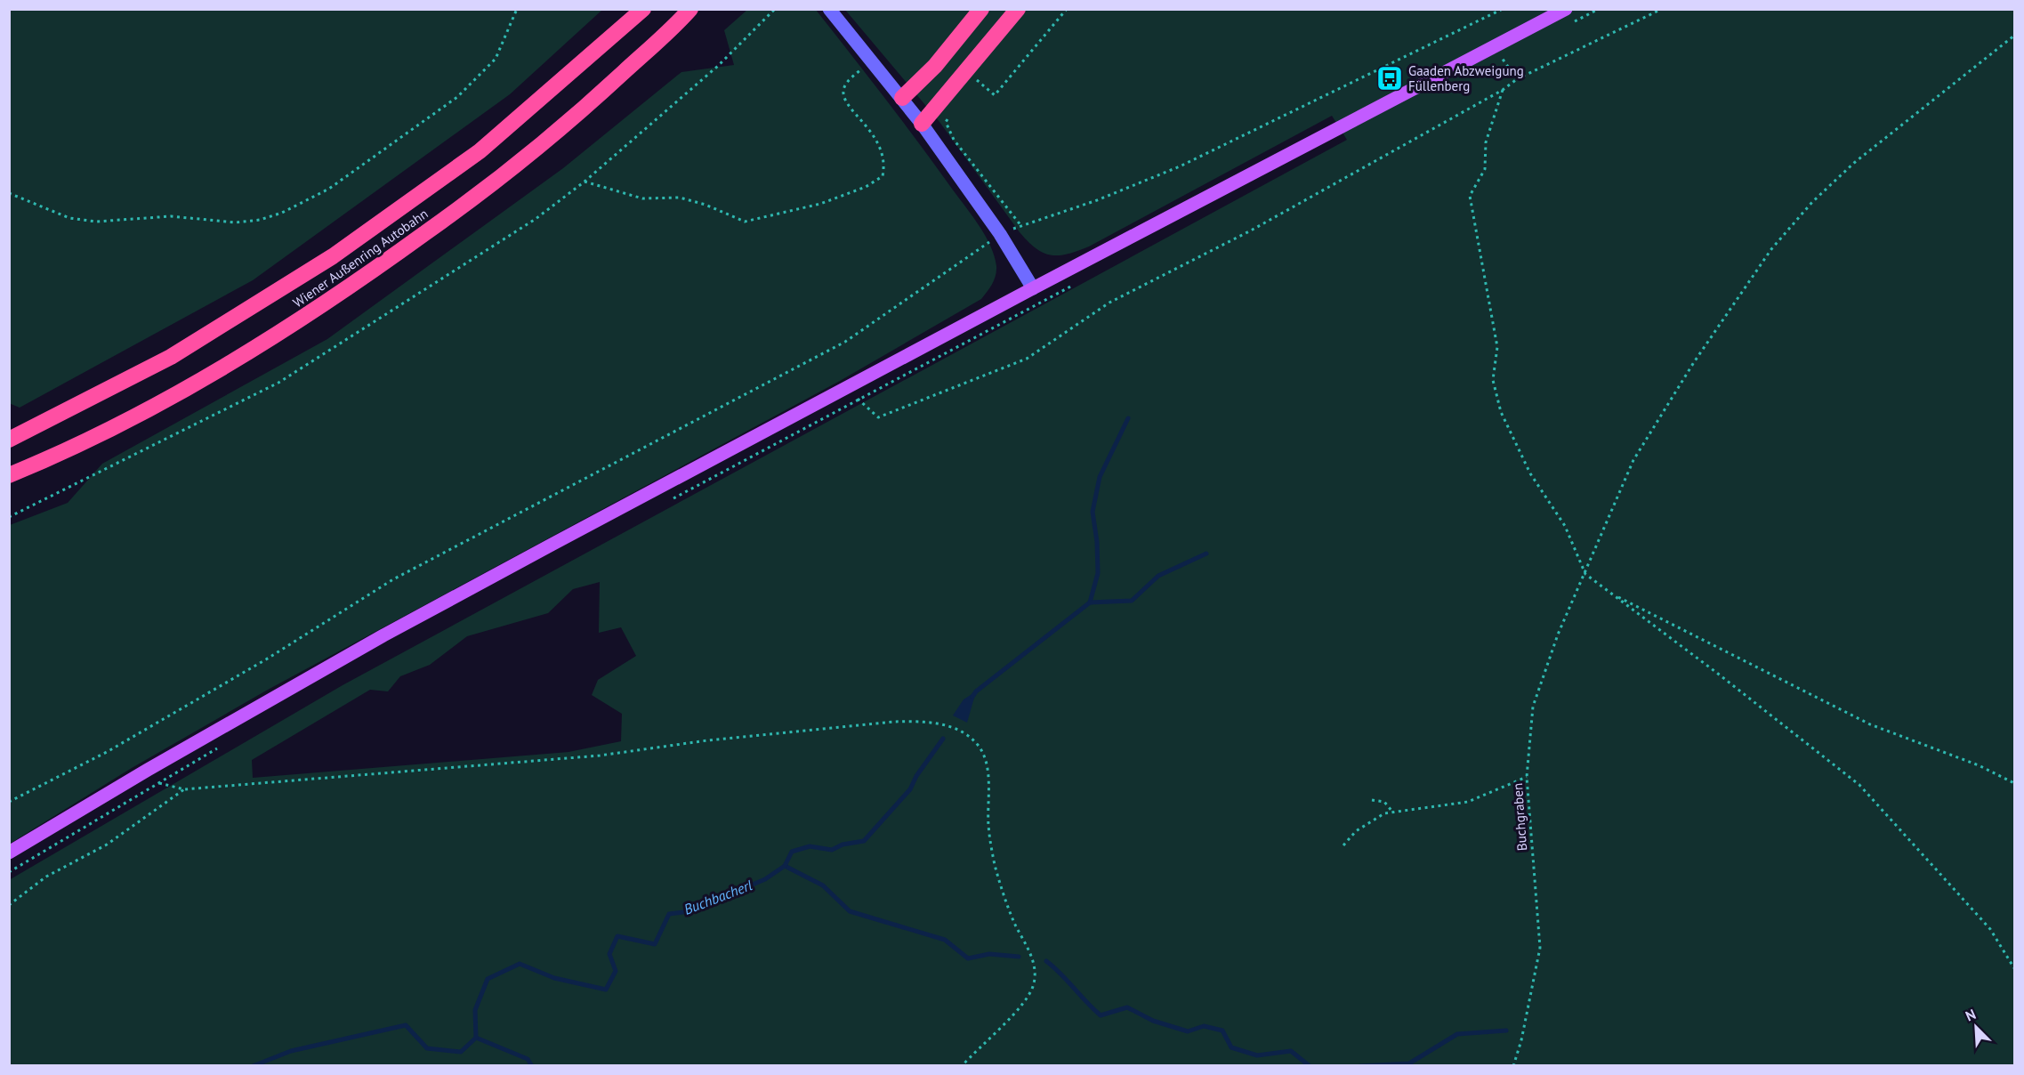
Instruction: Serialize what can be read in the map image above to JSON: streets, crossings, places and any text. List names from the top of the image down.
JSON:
{
  "streets": {
    "highway": ["Wiener Außenring Autobahn"],
    "path": ["Buchgraben"]
  },
  "water": ["Buchbacherl"],
  "places": {
    "bus stop": ["Gaaden Abzweigung Füllenberg"]
  },
  "north": "top left"
}
